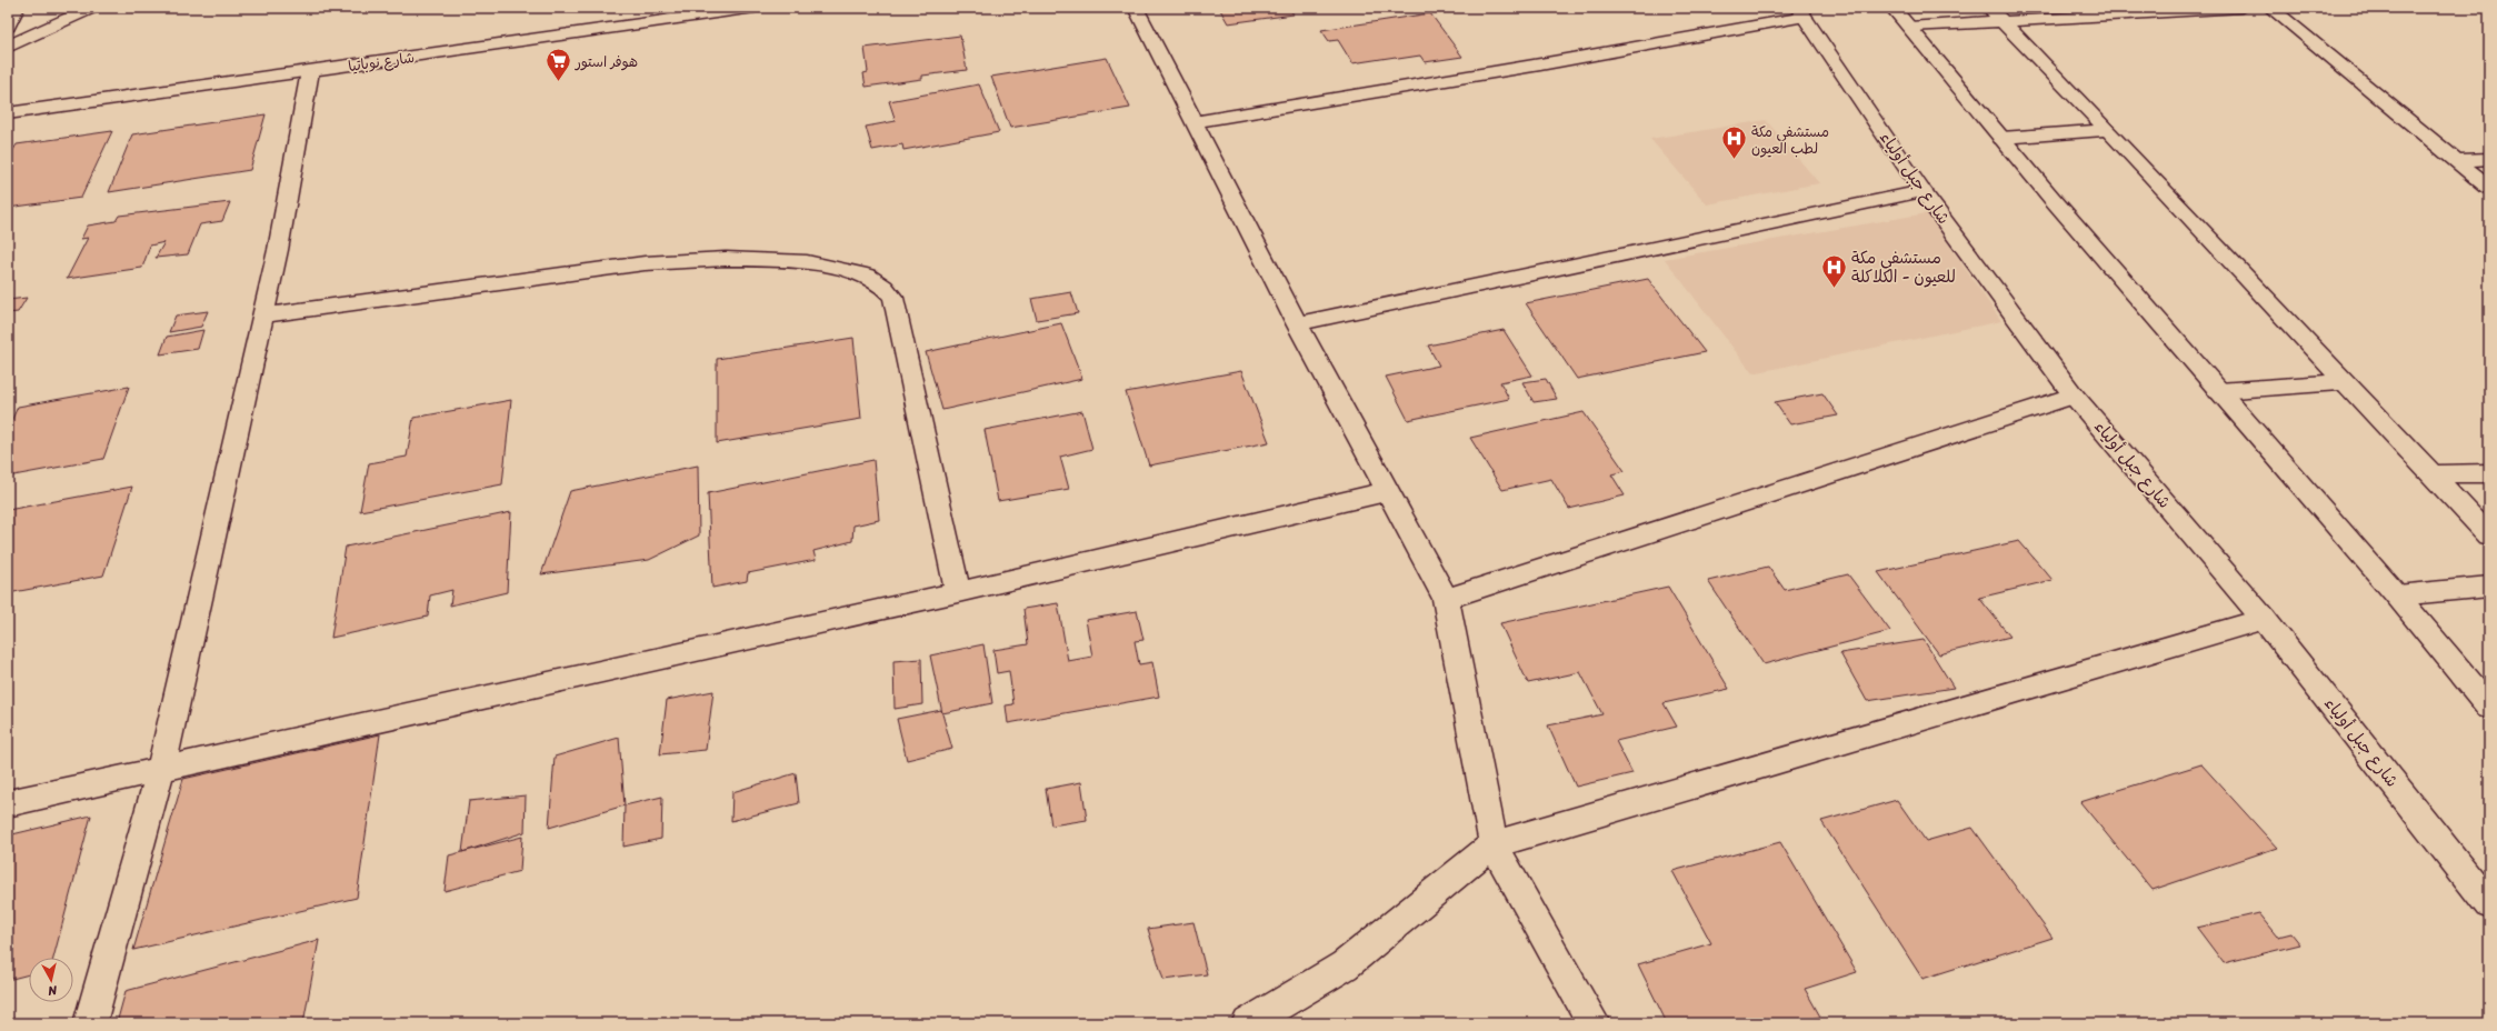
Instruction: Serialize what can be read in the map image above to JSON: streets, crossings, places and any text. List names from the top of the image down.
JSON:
{
  "streets": {
    "street": ["شارع نوباتيا", "شارع جبل أولياء"]
  },
  "places": {
    "supermarket": ["هوفر استور"],
    "hospital": ["مستشفى مكة لطب العيون", "مستشفى مكة للعيون - الكلاكلة"]
  },
  "north": "bottom"
}
